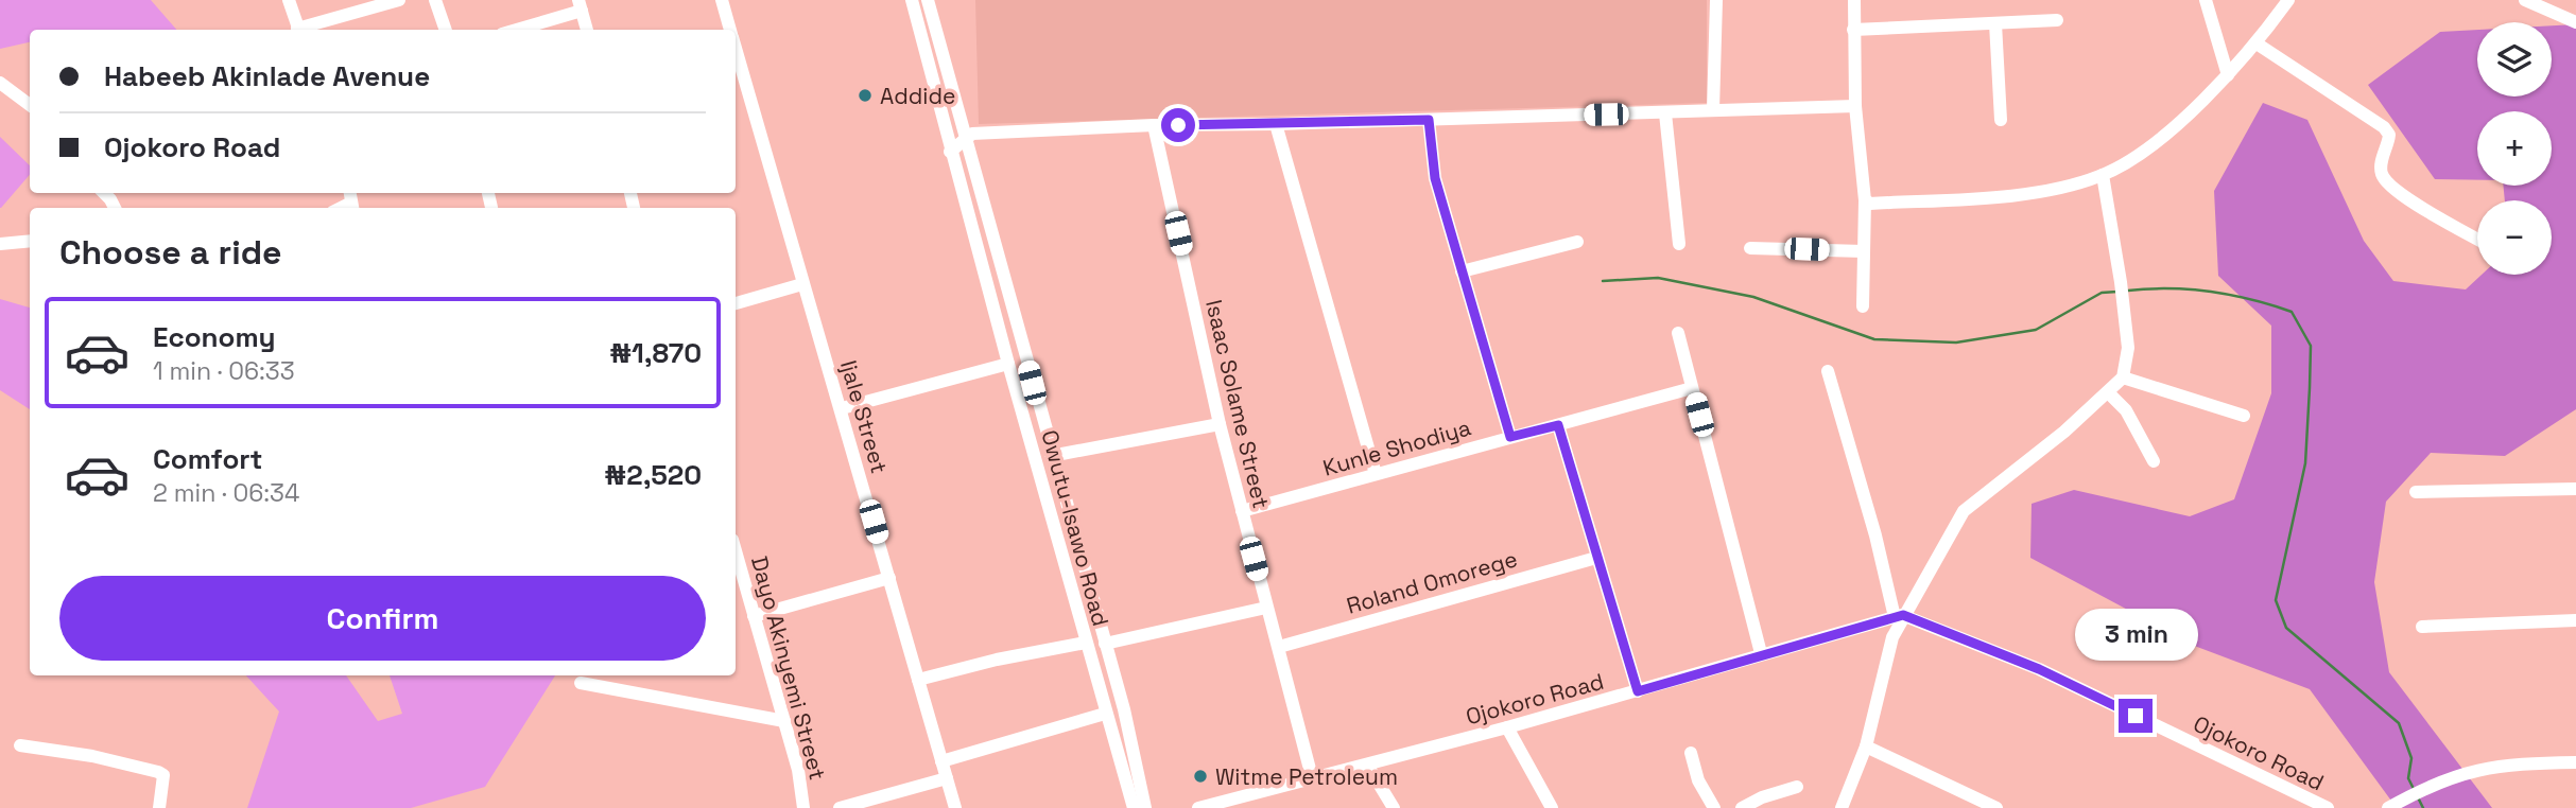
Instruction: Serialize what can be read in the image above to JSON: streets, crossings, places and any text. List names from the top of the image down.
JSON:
{
  "streets": {
    "street": [
      "Isaac Solame Street",
      "Ijale Street",
      "Kunle Shodiya",
      "Owutu-Isawo Road",
      "Roland Omorege",
      "Dayo Akinyemi Street",
      "Ojokoro Road"
    ]
  },
  "crossings": [
    ["Isaac Solame Street", "Kunle Shodiya"],
    ["Isaac Solame Street", "Roland Omorege"],
    ["Isaac Solame Street", "Ojokoro Road"]
  ],
  "places": ["Addide", "Witme Petroleum"],
  "page": {
    "map_buttons": ["+", "−"],
    "banner": ["Habeeb Akinlade Avenue", "Ojokoro Road"],
    "heading": "Choose a ride",
    "list": [
      {
        "name": "Economy",
        "note": "1 min · 06:33",
        "value": "₦1,870"
      },
      {
        "name": "Comfort",
        "note": "2 min · 06:34",
        "value": "₦2,520"
      }
    ],
    "buttons": "Confirm",
    "bubble": "3 min"
  }
}
